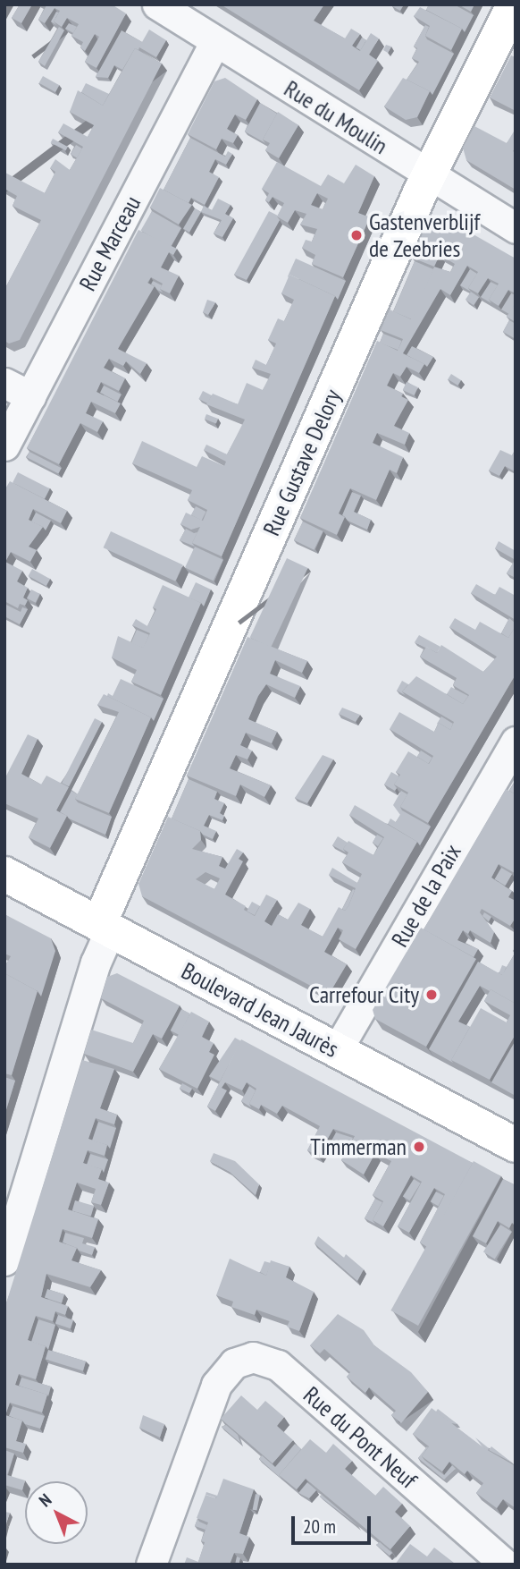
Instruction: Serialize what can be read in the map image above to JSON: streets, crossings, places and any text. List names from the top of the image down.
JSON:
{
  "streets": {
    "street": [
      "Rue du Moulin",
      "Rue Marceau",
      "Rue Gustave Delory",
      "Rue de la Paix",
      "Boulevard Jean Jaurès",
      "Rue du Pont Neuf"
    ]
  },
  "crossings": [
    ["Rue du Moulin", "Rue Marceau"],
    ["Rue du Moulin", "Rue Gustave Delory"],
    ["Rue Gustave Delory", "Boulevard Jean Jaurès"],
    ["Rue de la Paix", "Boulevard Jean Jaurès"]
  ],
  "places": ["Gastenverblijf de Zeebries", "Carrefour City", "Timmerman"],
  "scale_bar": "20 m",
  "north": "top left"
}
